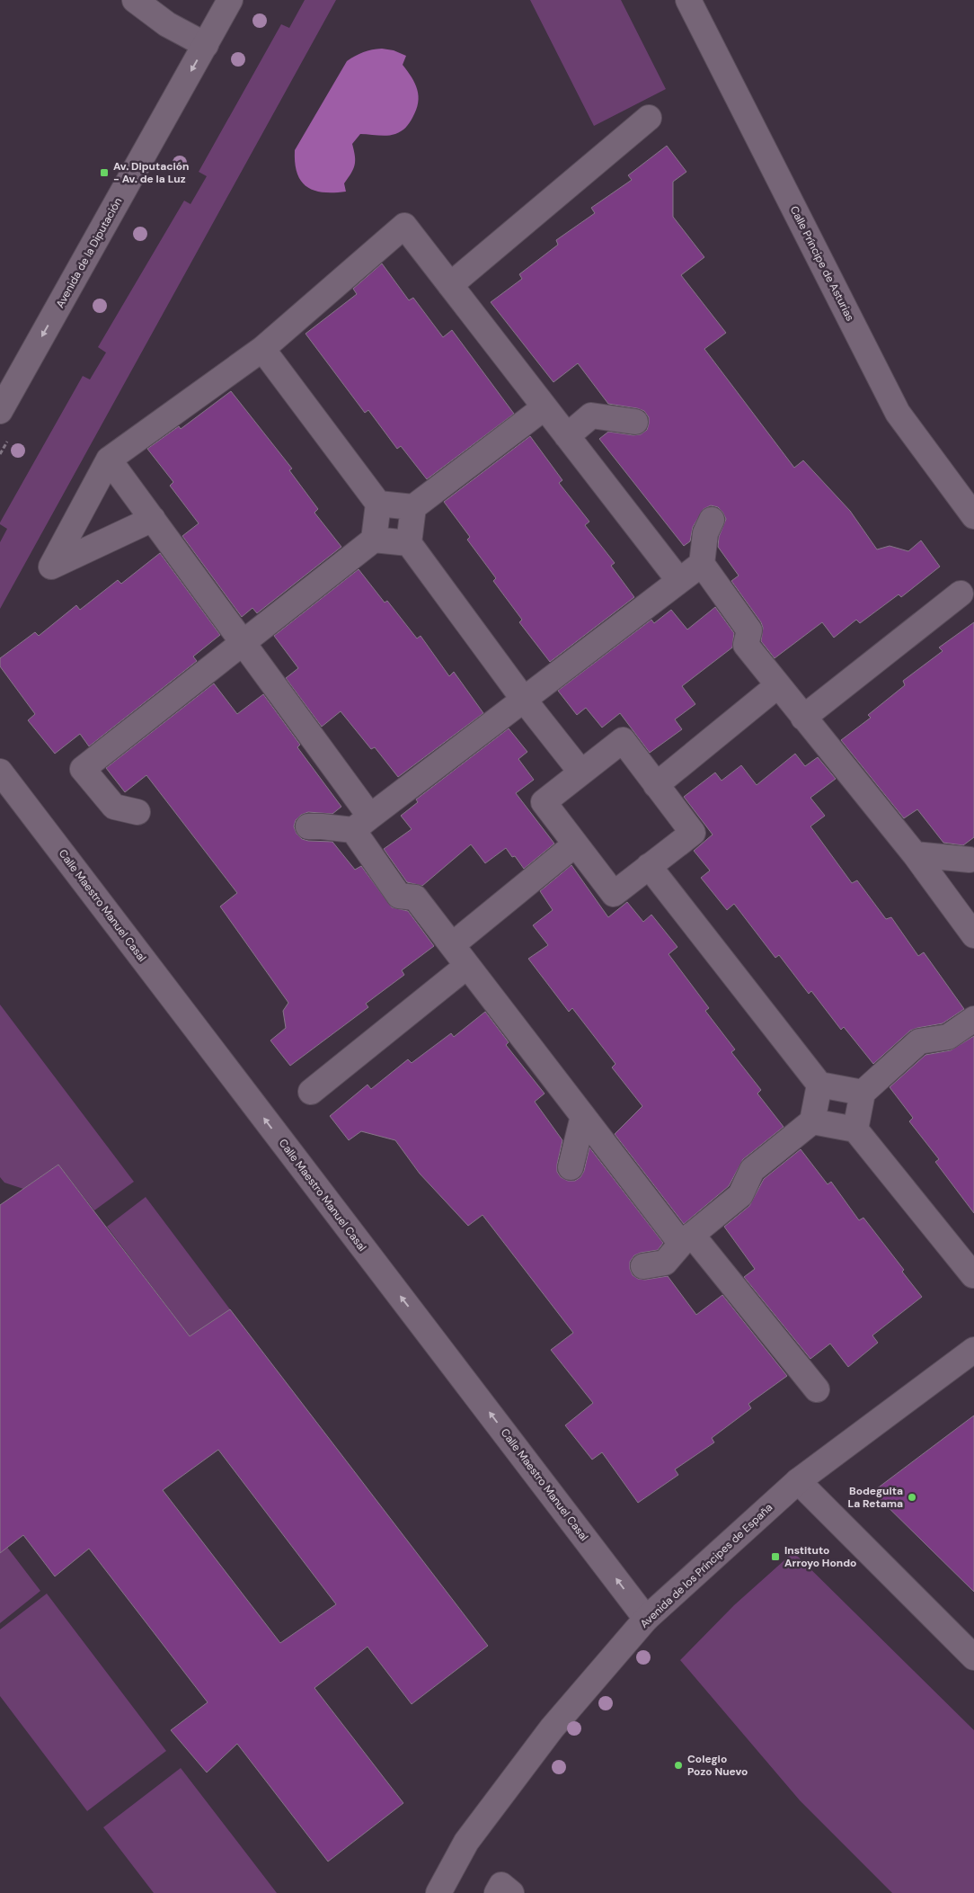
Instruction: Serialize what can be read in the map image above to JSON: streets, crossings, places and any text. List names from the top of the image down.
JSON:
{
  "streets": {
    "street": [
      "Avenida de la Diputación",
      "Calle Príncipe de Asturias",
      "Calle Maestro Manuel Casal",
      "Avenida de los Príncipes de España"
    ]
  },
  "crossings": [
    ["Calle Maestro Manuel Casal", "Avenida de los Príncipes de España"]
  ],
  "one_way": ["Calle Maestro Manuel Casal"],
  "places": {
    "transit": ["Av. Diputación - Av. de la Luz", "Instituto Arroyo Hondo"],
    "other": ["Bodeguita La Retama", "Colegio Pozo Nuevo"]
  }
}
